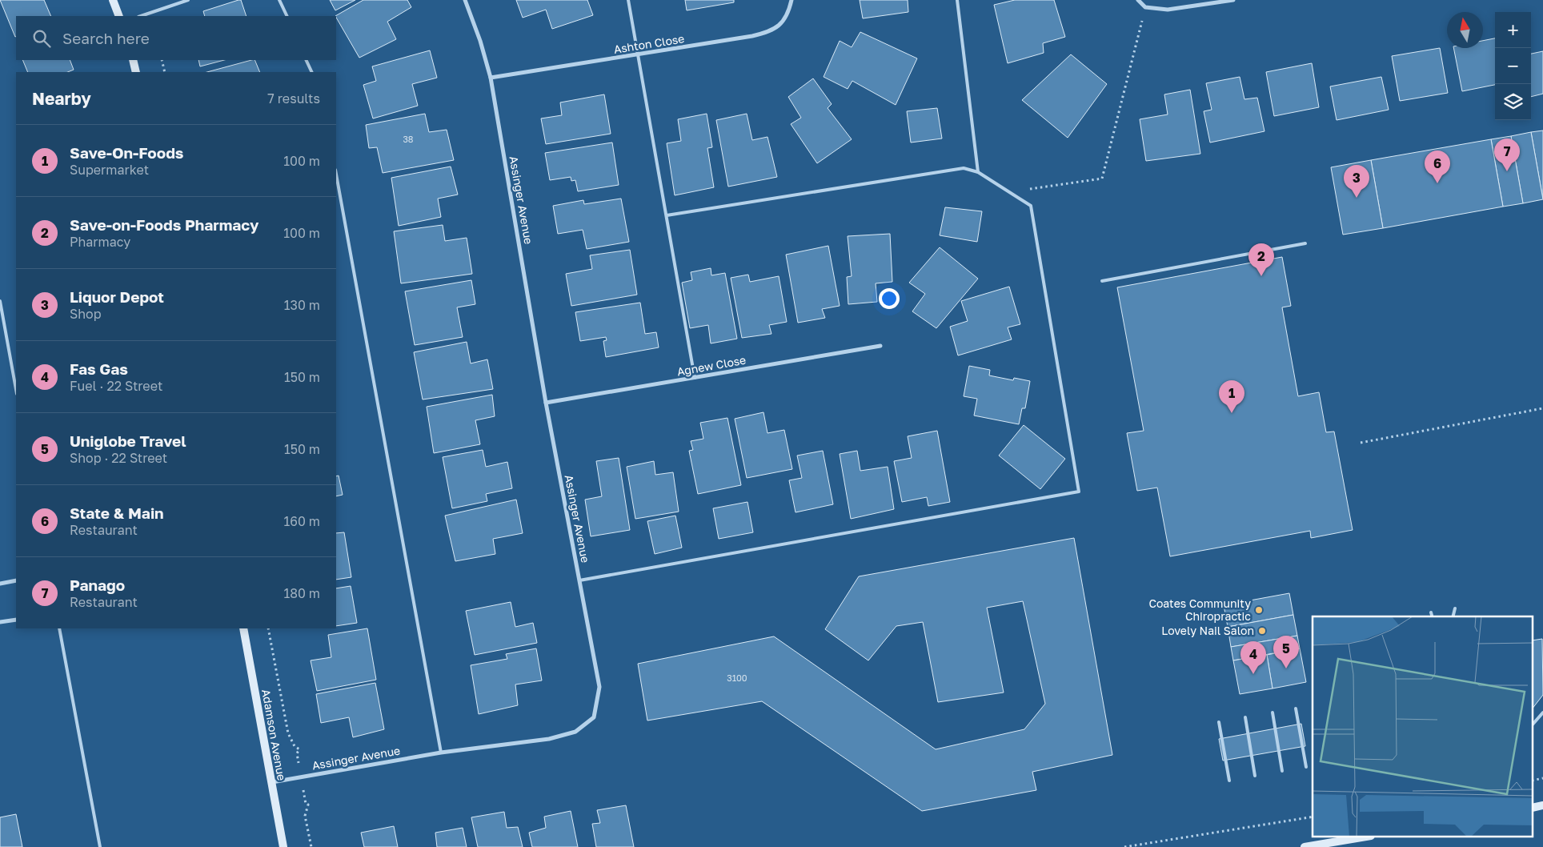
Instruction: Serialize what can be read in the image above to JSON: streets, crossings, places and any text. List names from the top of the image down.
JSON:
{
  "streets": {
    "street": [
      "Ashton Close",
      "Assinger Avenue",
      "Agnew Close",
      "Adamson Avenue"
    ]
  },
  "crossings": [
    ["Ashton Close", "Assinger Avenue"],
    ["Assinger Avenue", "Agnew Close"],
    ["Assinger Avenue", "Adamson Avenue"]
  ],
  "places": ["Coates Community Chiropractic", "Lovely Nail Salon"],
  "house_numbers": ["38", "3100"],
  "north": "top",
  "page": {
    "map_buttons": ["+", "−"],
    "search": "Search here",
    "heading": ["Nearby", "7 results"],
    "list": [
      {
        "mark": "1",
        "name": "Save-On-Foods",
        "note": "Supermarket",
        "value": "100 m"
      },
      {
        "mark": "2",
        "name": "Save-on-Foods Pharmacy",
        "note": "Pharmacy",
        "value": "100 m"
      },
      {
        "mark": "3",
        "name": "Liquor Depot",
        "note": "Shop",
        "value": "130 m"
      },
      {
        "mark": "4",
        "name": "Fas Gas",
        "note": "Fuel · 22 Street",
        "value": "150 m"
      },
      {
        "mark": "5",
        "name": "Uniglobe Travel",
        "note": "Shop · 22 Street",
        "value": "150 m"
      },
      {
        "mark": "6",
        "name": "State & Main",
        "note": "Restaurant",
        "value": "160 m"
      },
      {
        "mark": "7",
        "name": "Panago",
        "note": "Restaurant",
        "value": "180 m"
      }
    ],
    "pins": [
      "7",
      "6",
      "3",
      "2",
      "1",
      "5",
      "4"
    ]
  }
}
